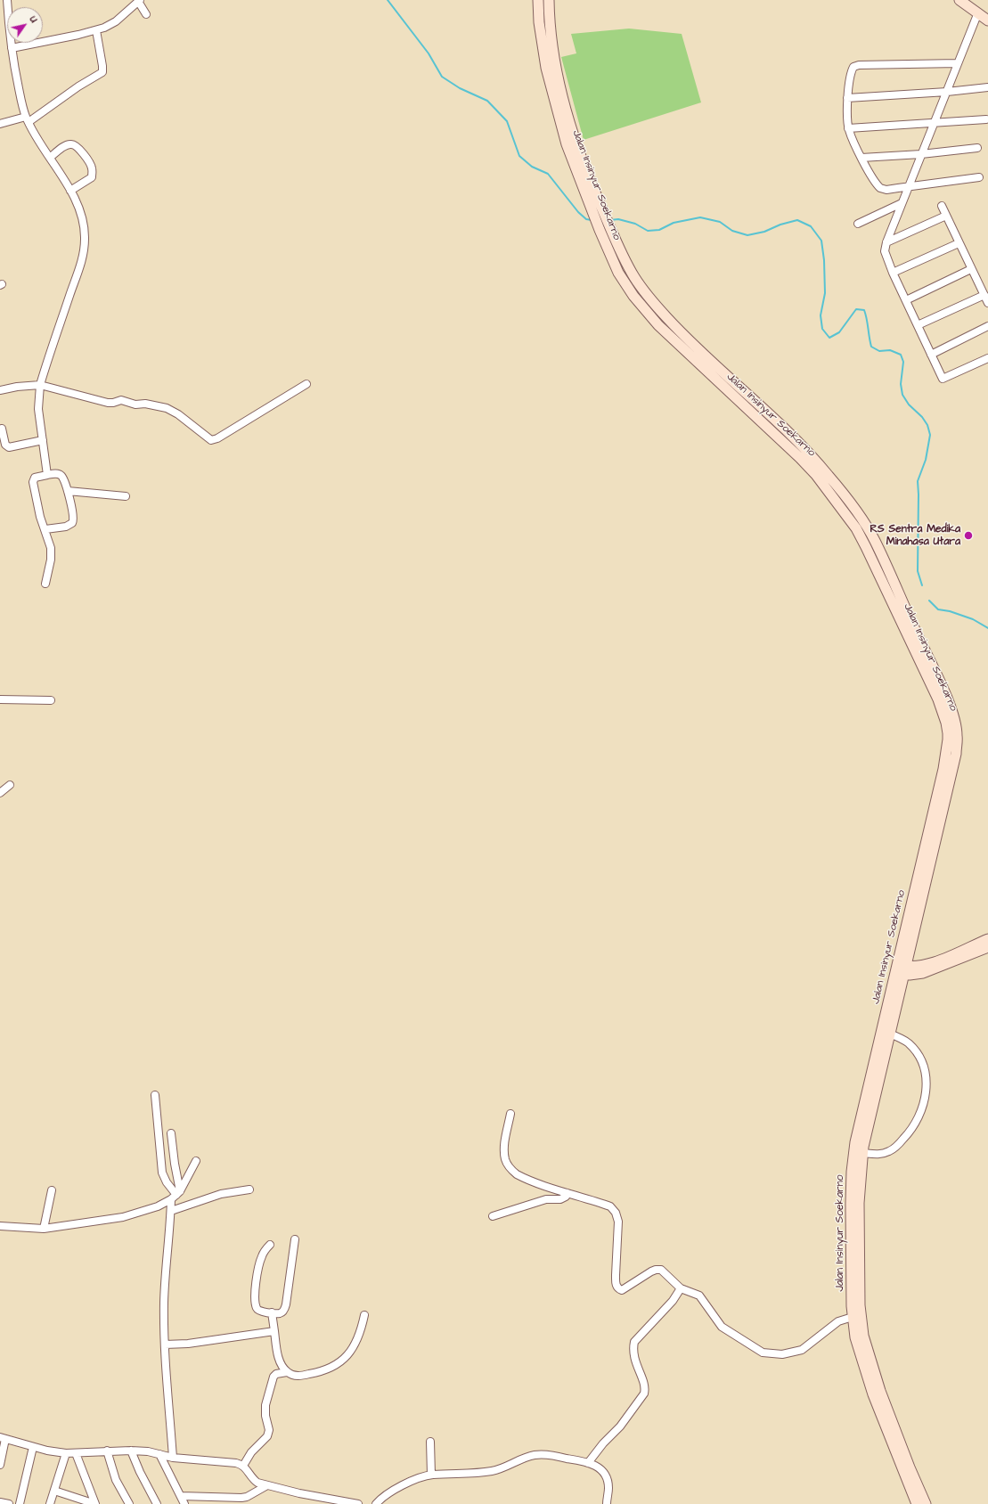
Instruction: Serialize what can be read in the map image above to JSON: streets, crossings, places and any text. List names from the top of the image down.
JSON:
{
  "streets": {
    "main road": ["Jalan Insinyur Soekarno"]
  },
  "places": ["RS Sentra Medika Minahasa Utara"],
  "north": "top right"
}
